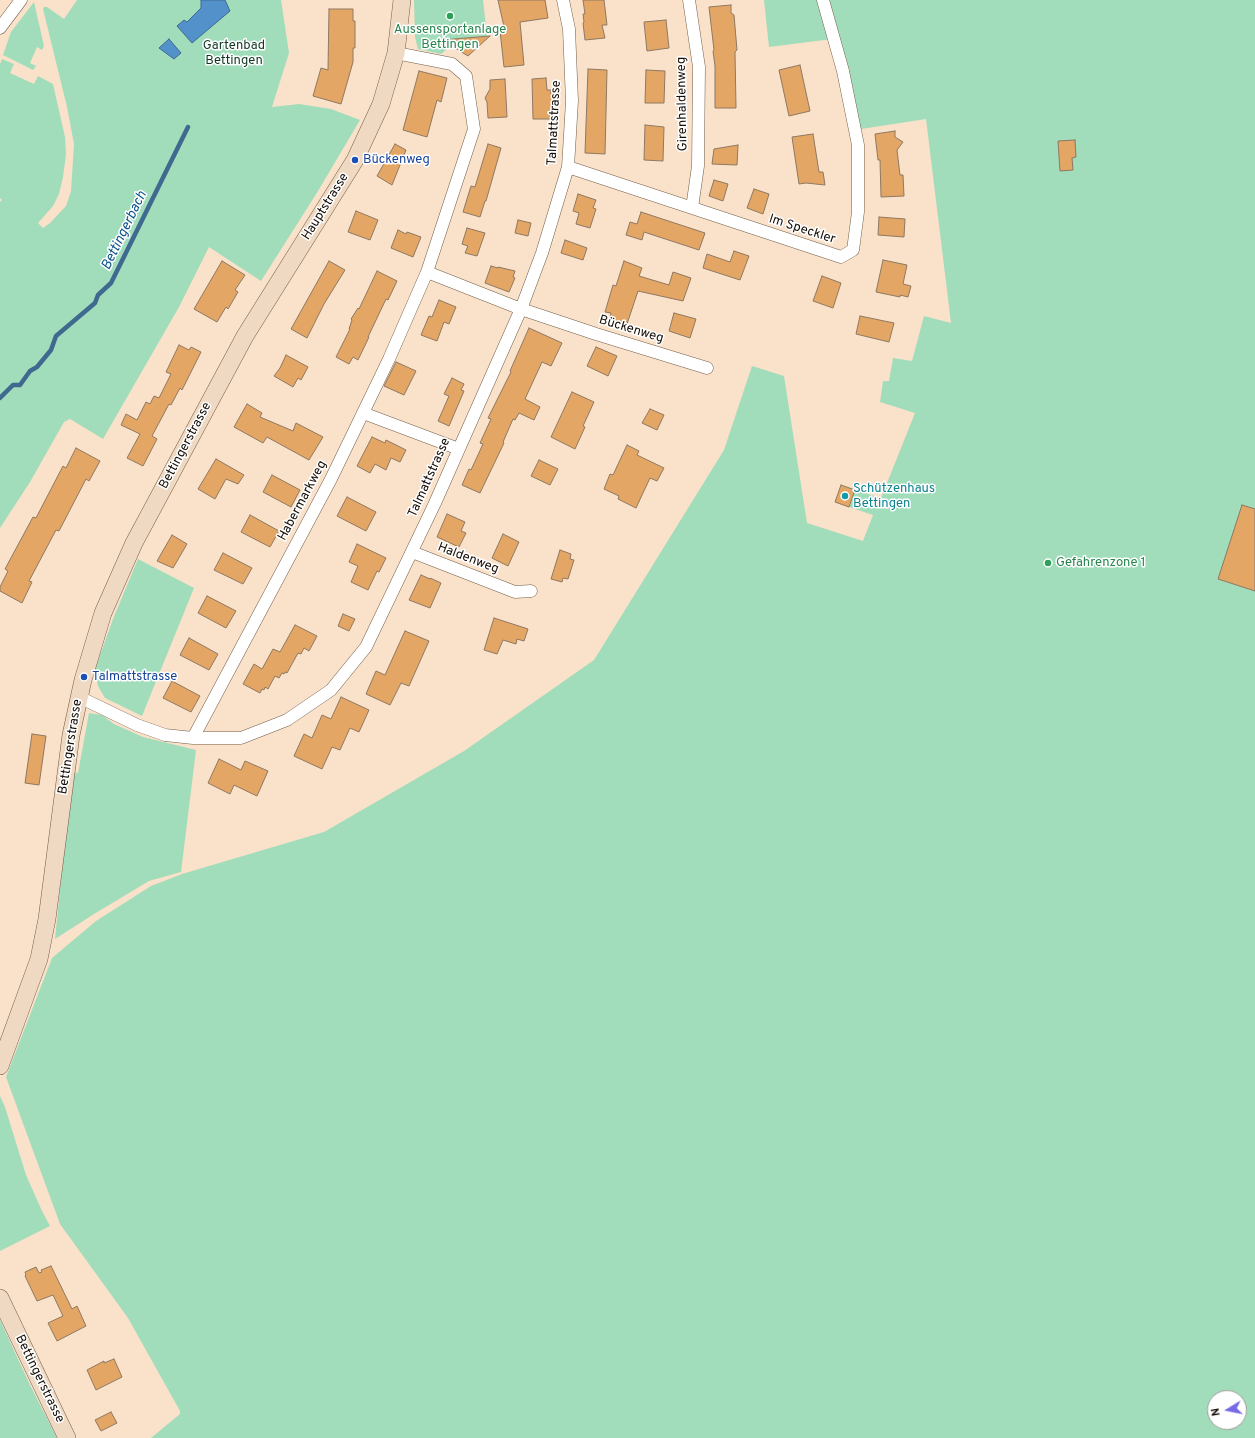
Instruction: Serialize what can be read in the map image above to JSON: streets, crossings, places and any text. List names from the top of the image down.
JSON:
{
  "streets": {
    "street": [
      "Girenhaldenweg",
      "Talmattstrasse",
      "Hauptstrasse",
      "Im Speckler",
      "Bückenweg",
      "Bettingerstrasse",
      "Habermarkweg",
      "Haldenweg"
    ]
  },
  "crossings": [
    ["Girenhaldenweg", "Im Speckler"],
    ["Talmattstrasse", "Im Speckler"],
    ["Talmattstrasse", "Bückenweg"],
    ["Talmattstrasse", "Bettingerstrasse"],
    ["Talmattstrasse", "Habermarkweg"],
    ["Talmattstrasse", "Haldenweg"],
    ["Hauptstrasse", "Bettingerstrasse"],
    ["Bückenweg", "Habermarkweg"]
  ],
  "water": ["Bettingerbach"],
  "parks": ["Gartenbad Bettingen"],
  "places": [
    "Aussensportanlage Bettingen",
    "Bückenweg",
    "Schützenhaus Bettingen",
    "Gefahrenzone 1",
    "Talmattstrasse"
  ],
  "north": "left"
}
